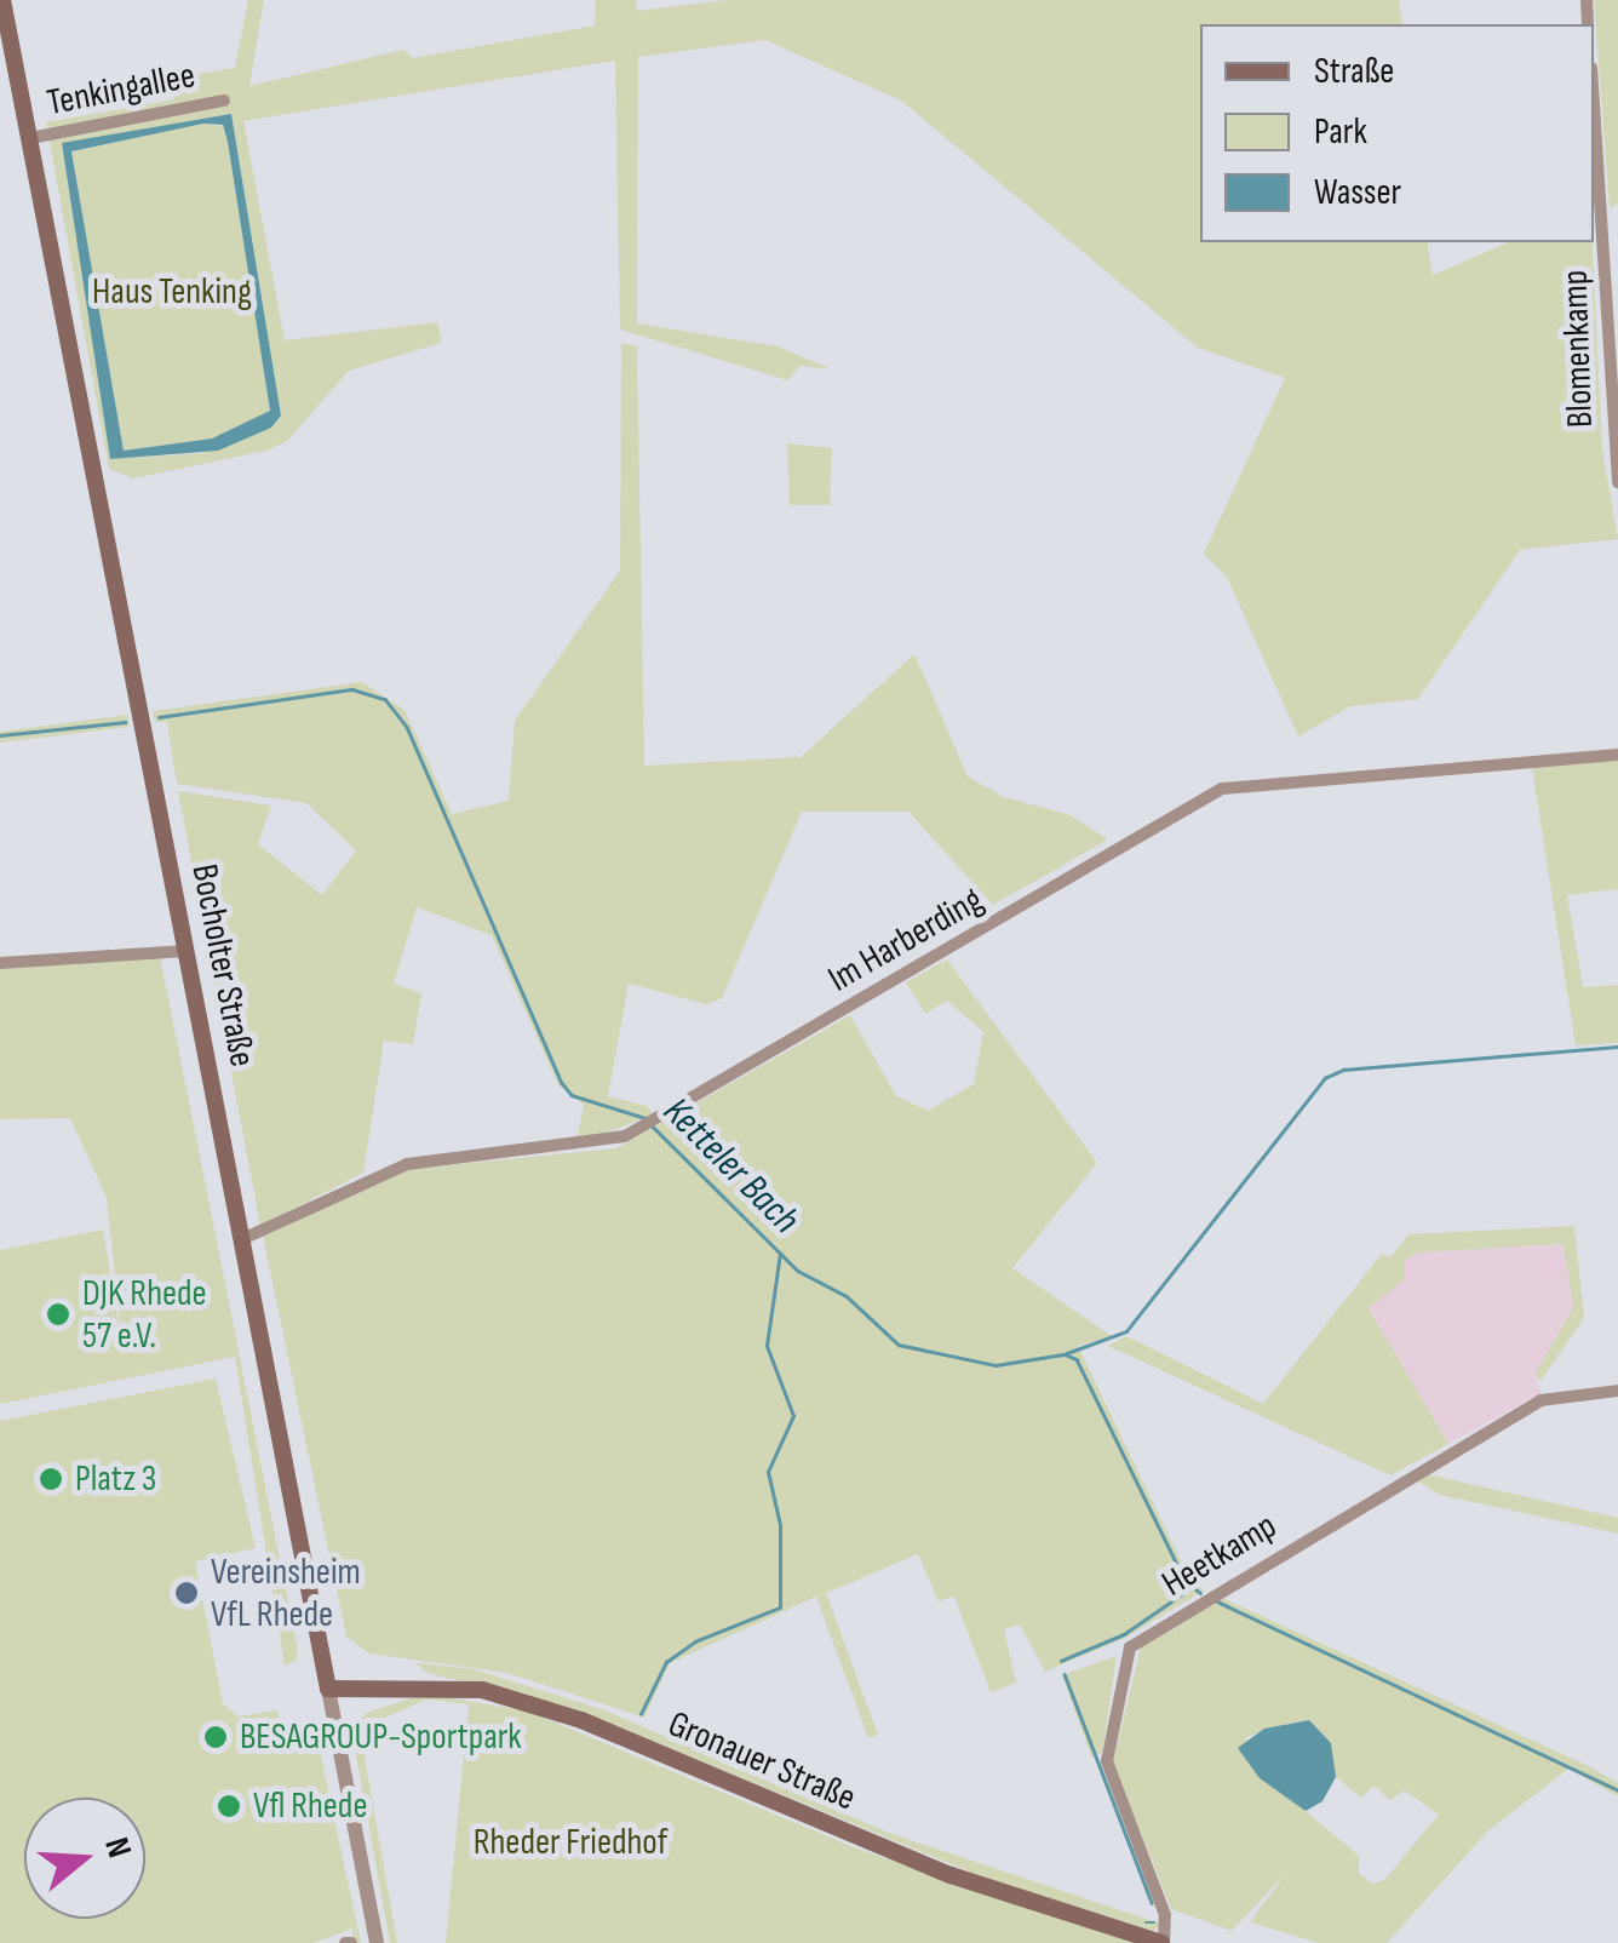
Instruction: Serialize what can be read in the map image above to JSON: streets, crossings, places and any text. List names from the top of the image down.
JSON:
{
  "streets": {
    "main road": ["Bocholter Straße", "Gronauer Straße"],
    "street": [
      "Tenkingallee",
      "Blomenkamp",
      "Im Harberding",
      "Heetkamp"
    ]
  },
  "crossings": [
    ["Tenkingallee", "Bocholter Straße"],
    ["Im Harberding", "Bocholter Straße"],
    ["Bocholter Straße", "Gronauer Straße"],
    ["Heetkamp", "Gronauer Straße"]
  ],
  "water": ["Ketteler Bach"],
  "parks": ["Haus Tenking", "Rheder Friedhof"],
  "places": [
    "DJK Rhede 57 e.V.",
    "Platz 3",
    "Vereinsheim VfL Rhede",
    "BESAGROUP-Sportpark",
    "Vfl Rhede"
  ],
  "legend": ["Straße", "Park", "Wasser"],
  "north": "right"
}
